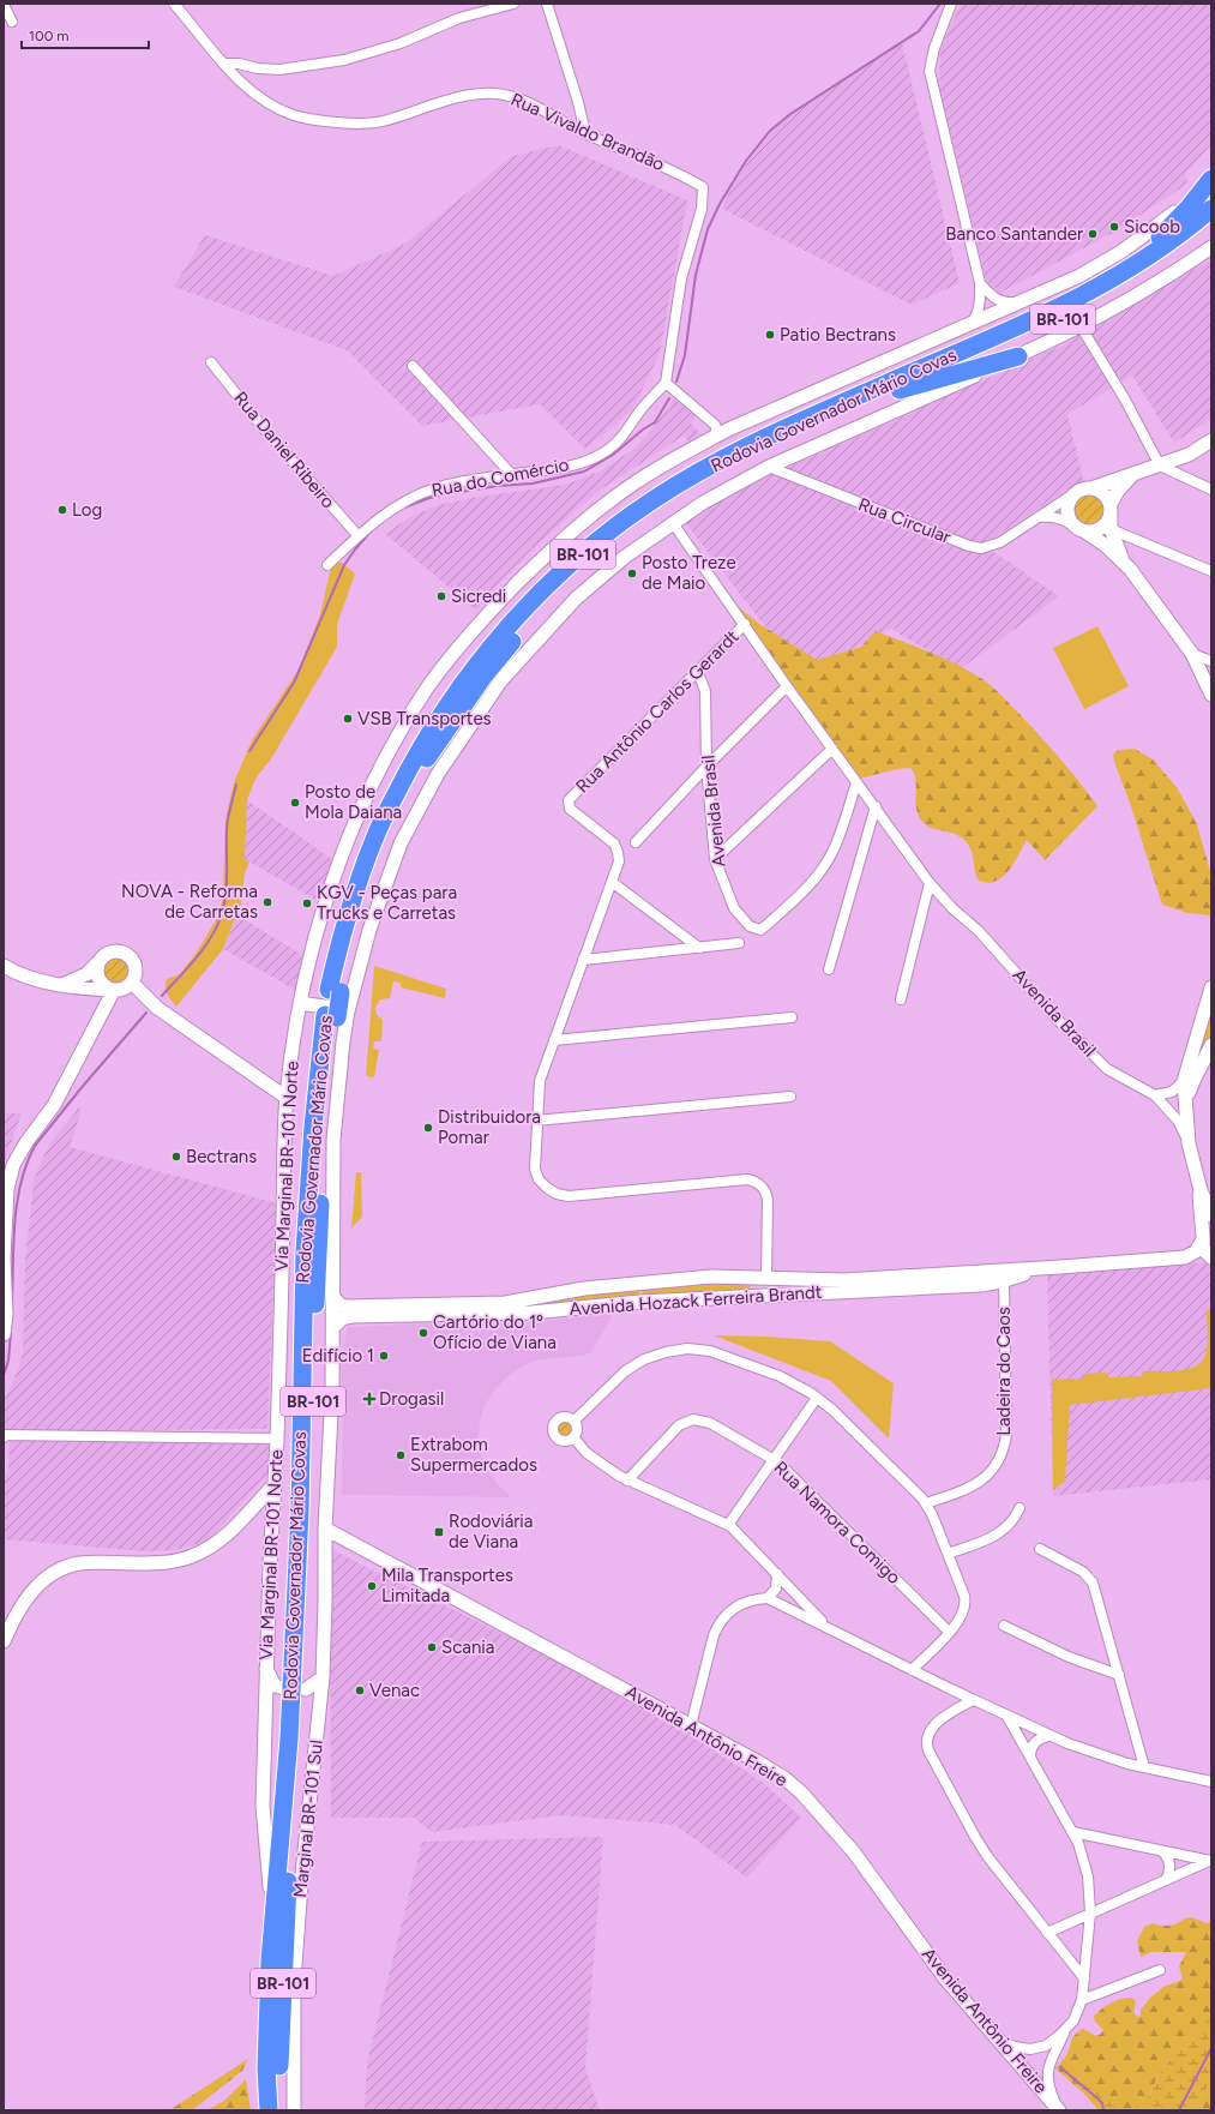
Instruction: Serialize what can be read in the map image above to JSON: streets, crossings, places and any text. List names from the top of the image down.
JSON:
{
  "streets": {
    "highway": ["BR-101", "Rodovia Governador Mário Covas"],
    "street": [
      "Rua Vivaldo Brandão",
      "Rua Daniel Ribeiro",
      "Rua do Comércio",
      "Rua Circular",
      "Rua Antônio Carlos Gerardt",
      "Avenida Brasil",
      "Via Marginal BR-101 Norte",
      "Avenida Hozack Ferreira Brandt",
      "Ladeira do Caos",
      "Rua Namora Comigo",
      "Avenida Antônio Freire",
      "Marginal BR-101 Sul"
    ]
  },
  "crossings": [
    ["Rua Vivaldo Brandão", "Rua do Comércio"],
    ["Rodovia Governador Mário Covas", "Via Marginal BR-101 Norte"],
    ["Rodovia Governador Mário Covas", "Marginal BR-101 Sul"],
    ["Rua Daniel Ribeiro", "Rua do Comércio"],
    ["Rua Circular", "Marginal BR-101 Sul"],
    ["Rua Antônio Carlos Gerardt", "Avenida Brasil"],
    ["Avenida Brasil", "Marginal BR-101 Sul"],
    ["Avenida Hozack Ferreira Brandt", "Ladeira do Caos"],
    ["Avenida Hozack Ferreira Brandt", "Marginal BR-101 Sul"],
    ["Avenida Antônio Freire", "Marginal BR-101 Sul"]
  ],
  "places": {
    "other": [
      "Sicoob",
      "Banco Santander",
      "Patio Bectrans",
      "Log",
      "Posto Treze de Maio",
      "Sicredi",
      "VSB Transportes",
      "Posto de Mola Daiana",
      "NOVA - Reforma de Carretas",
      "KGV - Peças para Trucks e Carretas",
      "Distribuidora Pomar",
      "Bectrans",
      "Cartório do 1º Ofício de Viana",
      "Edifício 1",
      "Extrabom Supermercados",
      "Mila Transportes Limitada",
      "Scania",
      "Venac"
    ],
    "health": ["Drogasil"],
    "transit": ["Rodoviária de Viana"]
  },
  "scale_bar": "100 m"
}
